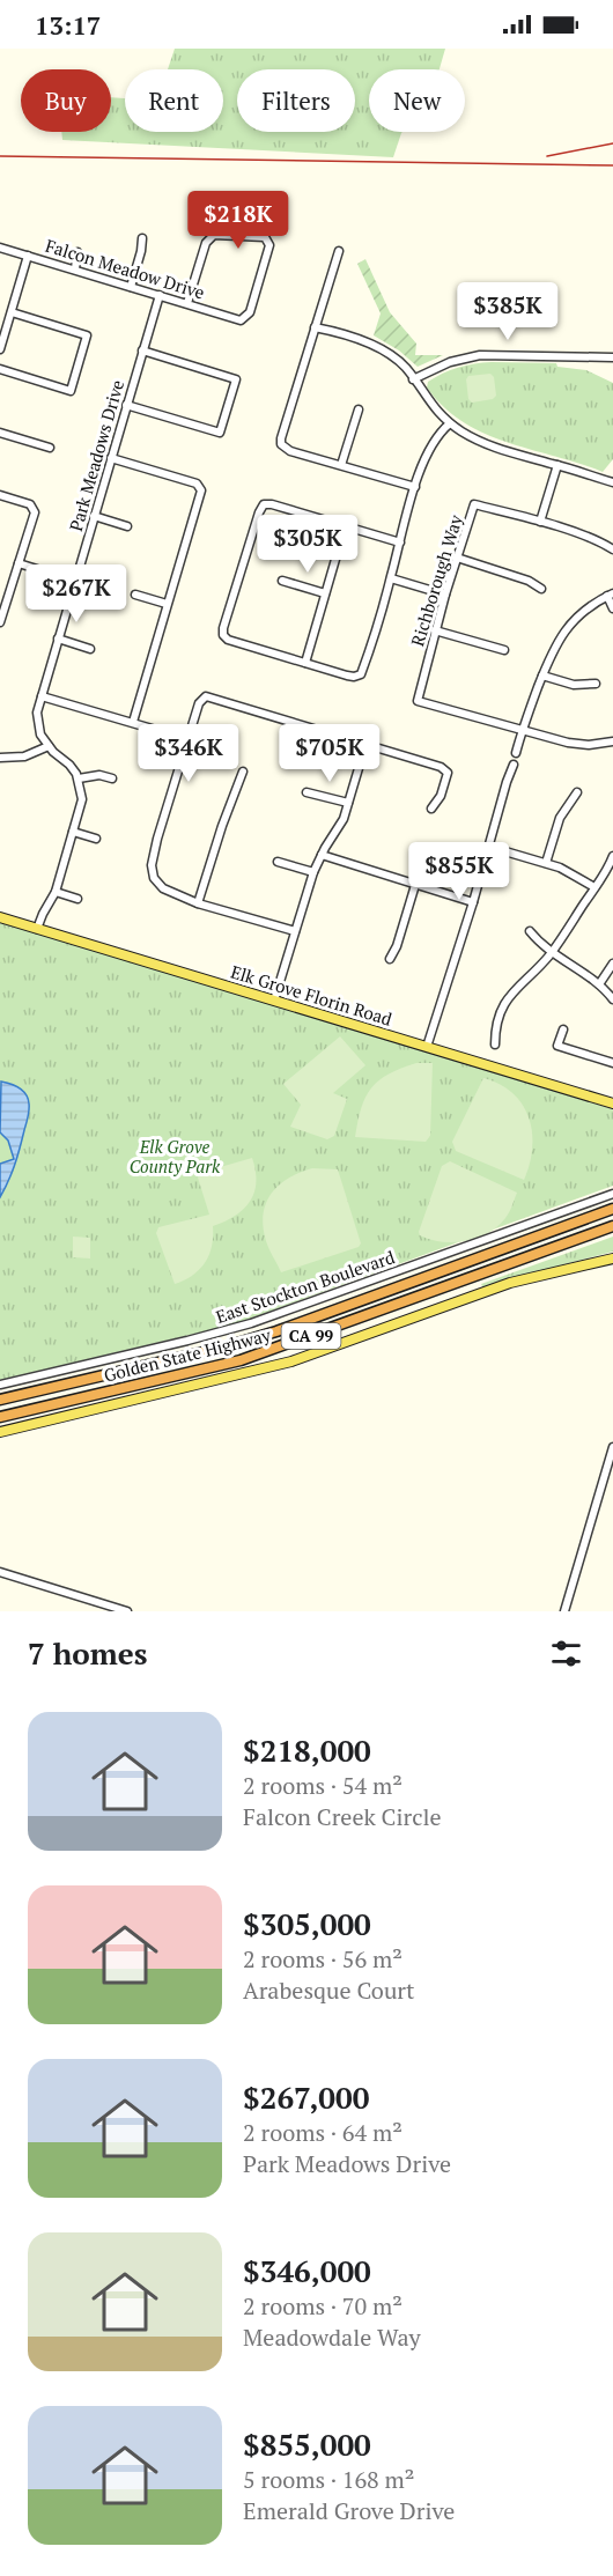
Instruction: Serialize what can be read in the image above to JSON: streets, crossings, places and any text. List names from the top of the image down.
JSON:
{
  "streets": {
    "highway": ["CA 99", "Golden State Highway"],
    "main road": ["Elk Grove Florin Road"],
    "street": [
      "Falcon Meadow Drive",
      "Park Meadows Drive",
      "Richborough Way",
      "East Stockton Boulevard"
    ]
  },
  "crossings": [
    ["Falcon Meadow Drive", "Park Meadows Drive"]
  ],
  "parks": ["Elk Grove County Park"],
  "page": {
    "status": "13:17",
    "chip": [
      "Buy",
      "Rent",
      "Filters",
      "New"
    ],
    "price": [
      "$218K",
      "$385K",
      "$305K",
      "$267K",
      "$346K",
      "$705K",
      "$855K"
    ],
    "heading": "7 homes",
    "list": [
      {
        "name": "$218,000",
        "note": "2 rooms · 54 m² · Falcon Creek Circle"
      },
      {
        "name": "$305,000",
        "note": "2 rooms · 56 m² · Arabesque Court"
      },
      {
        "name": "$267,000",
        "note": "2 rooms · 64 m² · Park Meadows Drive"
      },
      {
        "name": "$346,000",
        "note": "2 rooms · 70 m² · Meadowdale Way"
      },
      {
        "name": "$855,000",
        "note": "5 rooms · 168 m² · Emerald Grove Drive"
      }
    ]
  }
}
